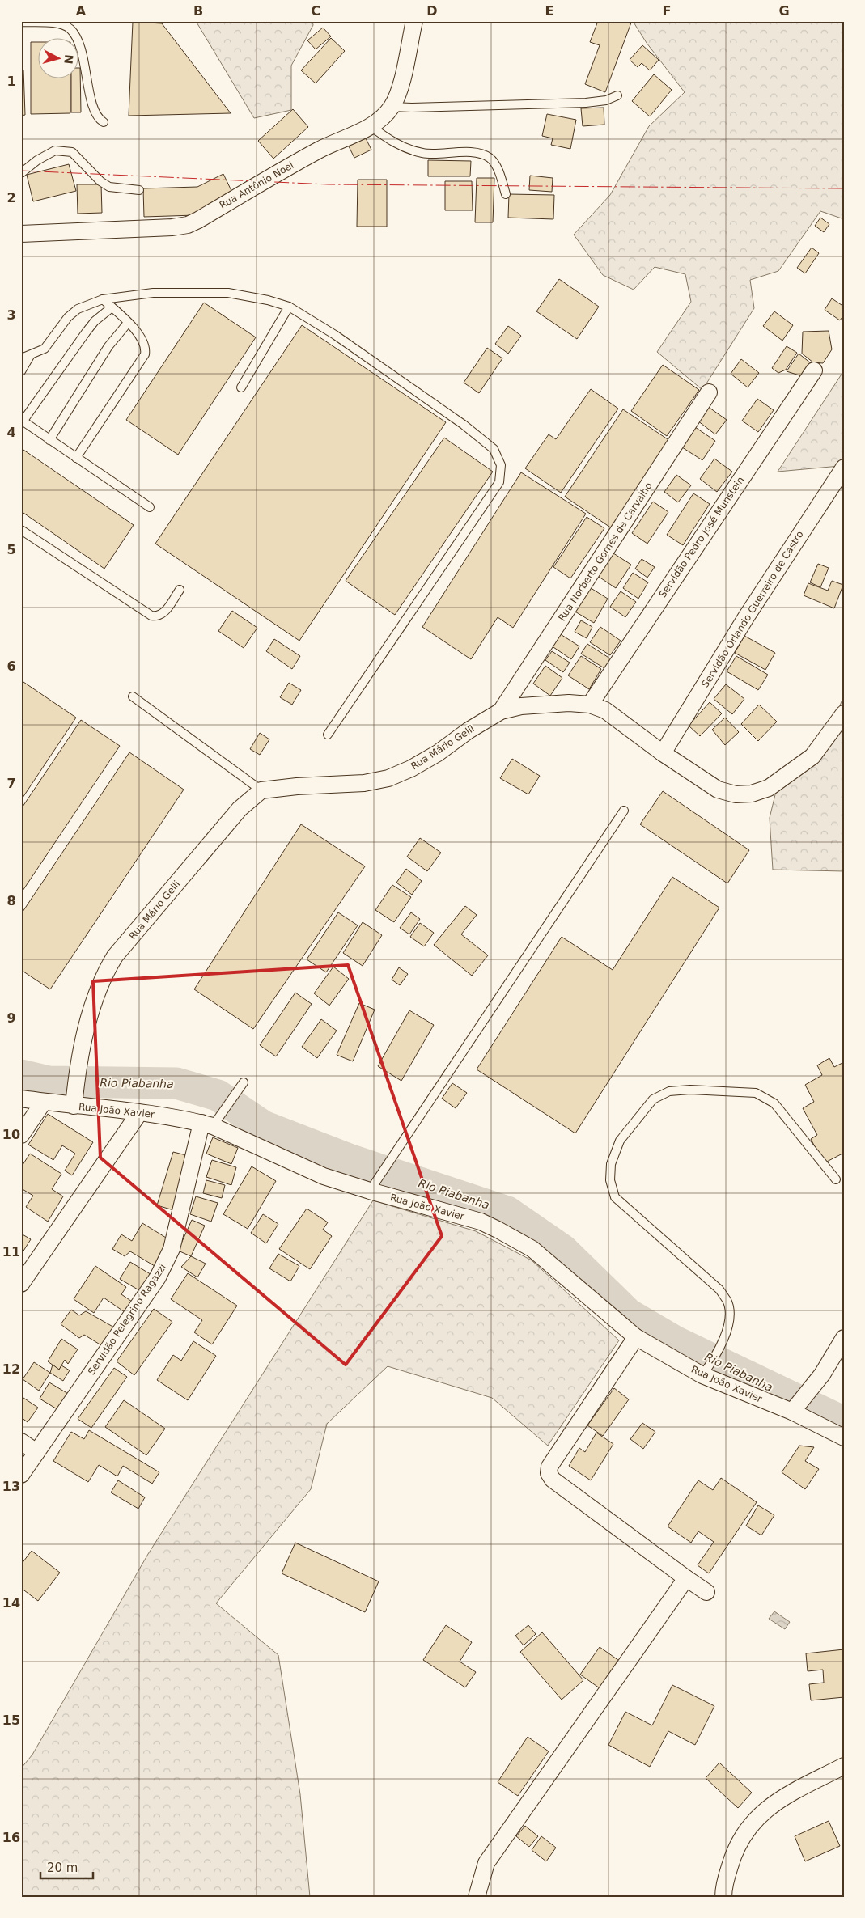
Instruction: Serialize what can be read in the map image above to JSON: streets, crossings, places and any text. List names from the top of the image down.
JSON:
{
  "streets": {
    "street": [
      "Rua Antônio Noel",
      "Servidão Pedro José Munstein",
      "Rua Norberto Gomes de Carvalho",
      "Servidão Orlando Guerreiro de Castro",
      "Rua Mário Gelli",
      "Rua João Xavier",
      "Servidão Pelegrino Ragazzi"
    ]
  },
  "crossings": [
    ["Servidão Pedro José Munstein", "Rua Mário Gelli"],
    ["Rua Norberto Gomes de Carvalho", "Rua Mário Gelli"],
    ["Servidão Orlando Guerreiro de Castro", "Rua Mário Gelli"],
    ["Rua Mário Gelli", "Rua João Xavier"],
    ["Rua João Xavier", "Servidão Pelegrino Ragazzi"]
  ],
  "water": ["Rio Piabanha"],
  "scale_bar": "20 m",
  "north": "right",
  "grid": {
    "columns": [
      "A",
      "B",
      "C",
      "D",
      "E",
      "F",
      "G"
    ],
    "rows": [
      "1",
      "2",
      "3",
      "4",
      "5",
      "6",
      "7",
      "8",
      "9",
      "10",
      "11",
      "12",
      "13",
      "14",
      "15",
      "16"
    ]
  }
}
